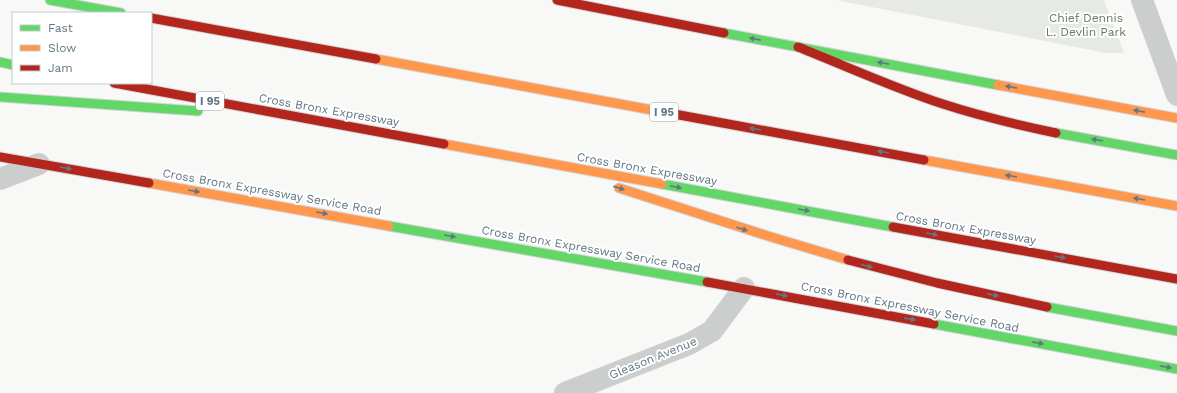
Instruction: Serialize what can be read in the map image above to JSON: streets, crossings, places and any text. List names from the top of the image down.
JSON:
{
  "streets": {
    "main road": ["I 95", "Cross Bronx Expressway", "Cross Bronx Expressway Service Road"],
    "street": ["Gleason Avenue"]
  },
  "crossings": [
    ["Cross Bronx Expressway Service Road", "Gleason Avenue"]
  ],
  "parks": ["Chief Dennis L. Devlin Park"],
  "legend": ["Fast", "Slow", "Jam"]
}
